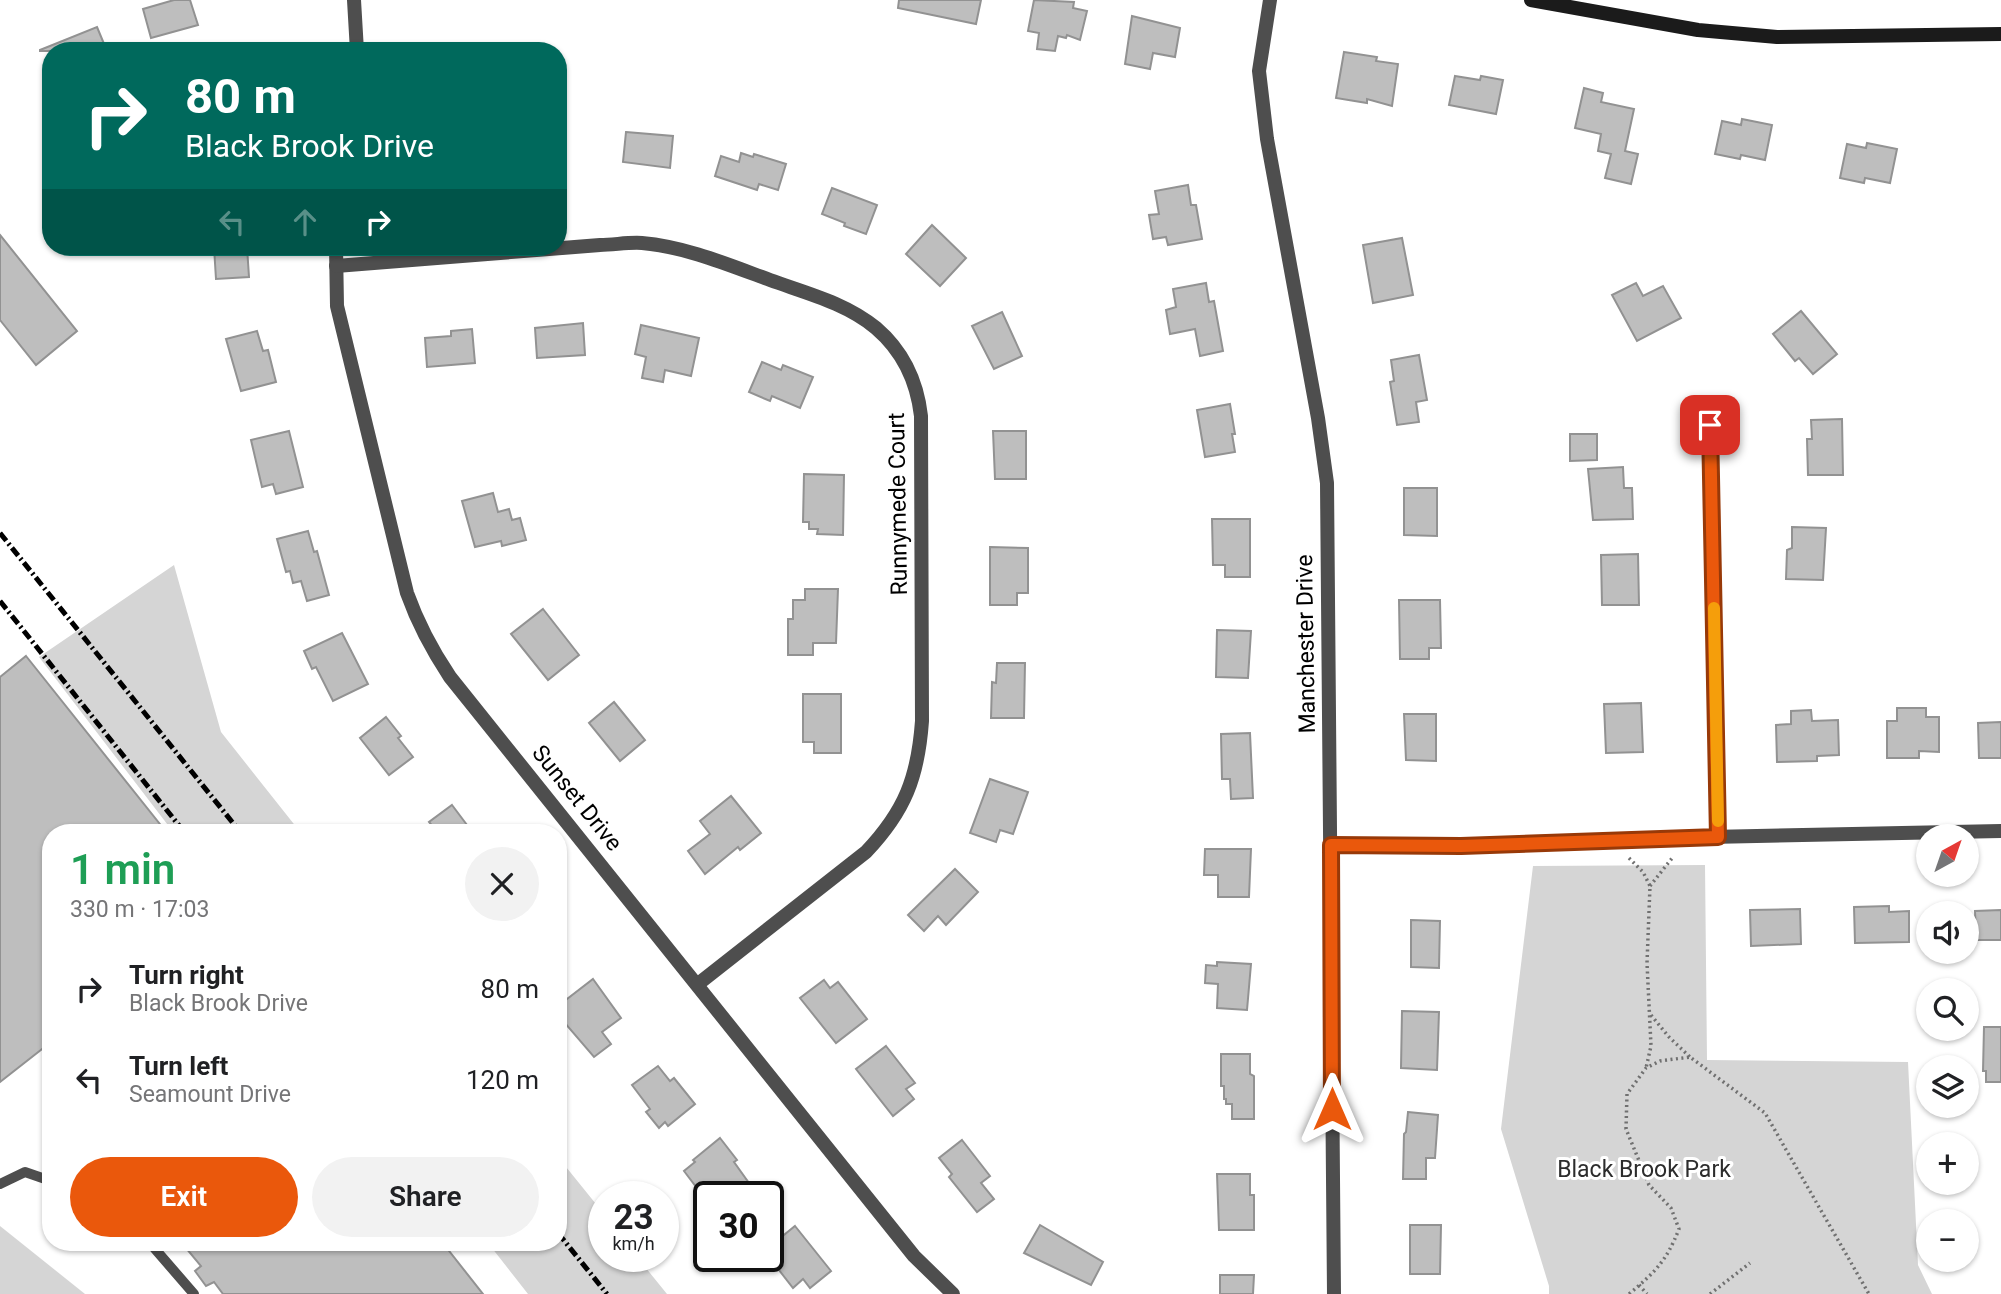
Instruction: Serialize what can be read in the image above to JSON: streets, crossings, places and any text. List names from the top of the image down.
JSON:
{
  "streets": {
    "street": ["Runnymede Court", "Manchester Drive", "Sunset Drive"]
  },
  "crossings": [
    ["Runnymede Court", "Sunset Drive"]
  ],
  "parks": ["Black Brook Park"],
  "north": "top right",
  "page": {
    "turn": ["80 m", "Black Brook Drive"],
    "map_buttons": ["+", "−"],
    "heading": ["1 min", "330 m · 17:03"],
    "list": [
      {
        "name": "Turn right",
        "note": "Black Brook Drive",
        "value": "80 m"
      },
      {
        "name": "Turn left",
        "note": "Seamount Drive",
        "value": "120 m"
      }
    ],
    "buttons": ["Exit", "Share"],
    "speed": "23 km/h",
    "limit": "30"
  }
}
